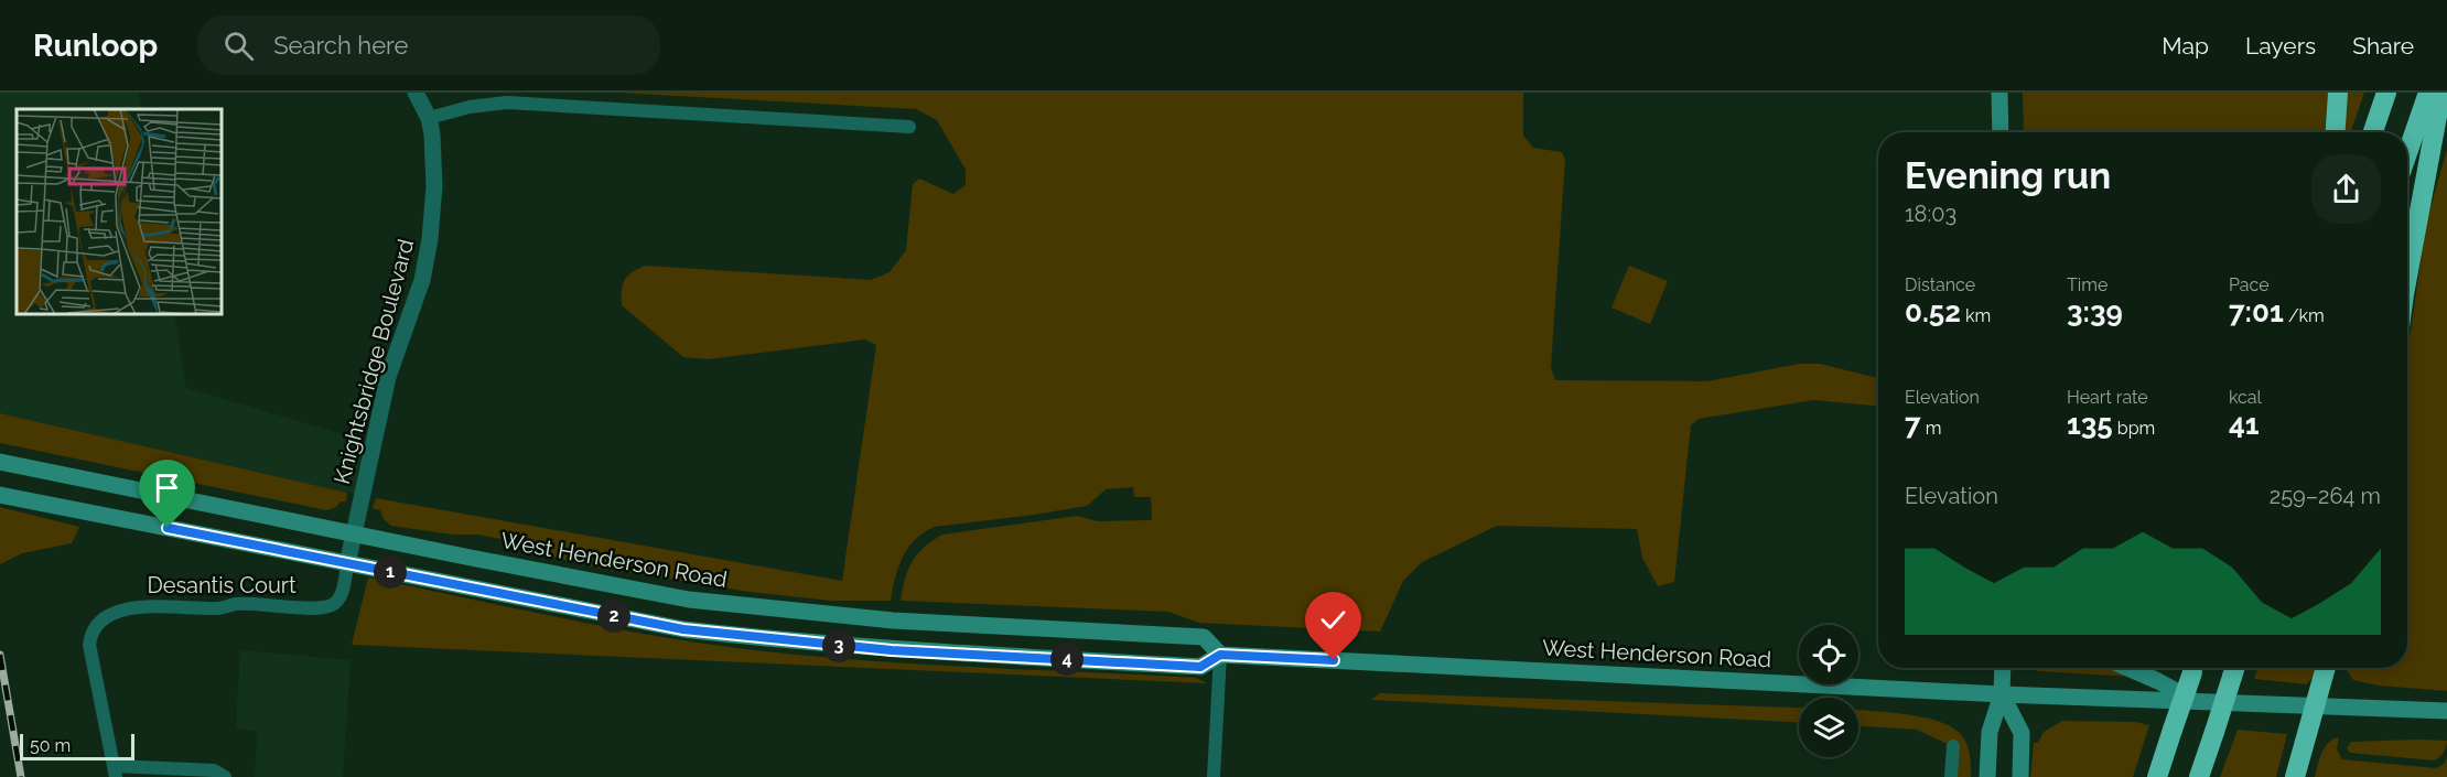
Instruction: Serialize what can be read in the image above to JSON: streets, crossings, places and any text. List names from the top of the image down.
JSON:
{
  "streets": {
    "main road": ["West Henderson Road"],
    "street": ["Knightsbridge Boulevard", "Desantis Court"]
  },
  "crossings": [
    ["Knightsbridge Boulevard", "West Henderson Road"],
    ["Knightsbridge Boulevard", "Desantis Court"],
    ["West Henderson Road", "Desantis Court"]
  ],
  "scale_bar": "50 m",
  "page": {
    "header": "Runloop",
    "search": "Search here",
    "nav": ["Map", "Layers", "Share"],
    "heading": ["Evening run", "18:03"],
    "stats": [
      ["Distance", "0.52 km"],
      ["Time", "3:39"],
      ["Pace", "7:01 /km"],
      ["Elevation", "7 m"],
      ["Heart rate", "135 bpm"],
      ["kcal", "41"]
    ],
    "chart": ["Elevation", "259–264 m"],
    "pins": [
      "1",
      "2",
      "3",
      "4"
    ],
    "scale": "50 m"
  }
}
